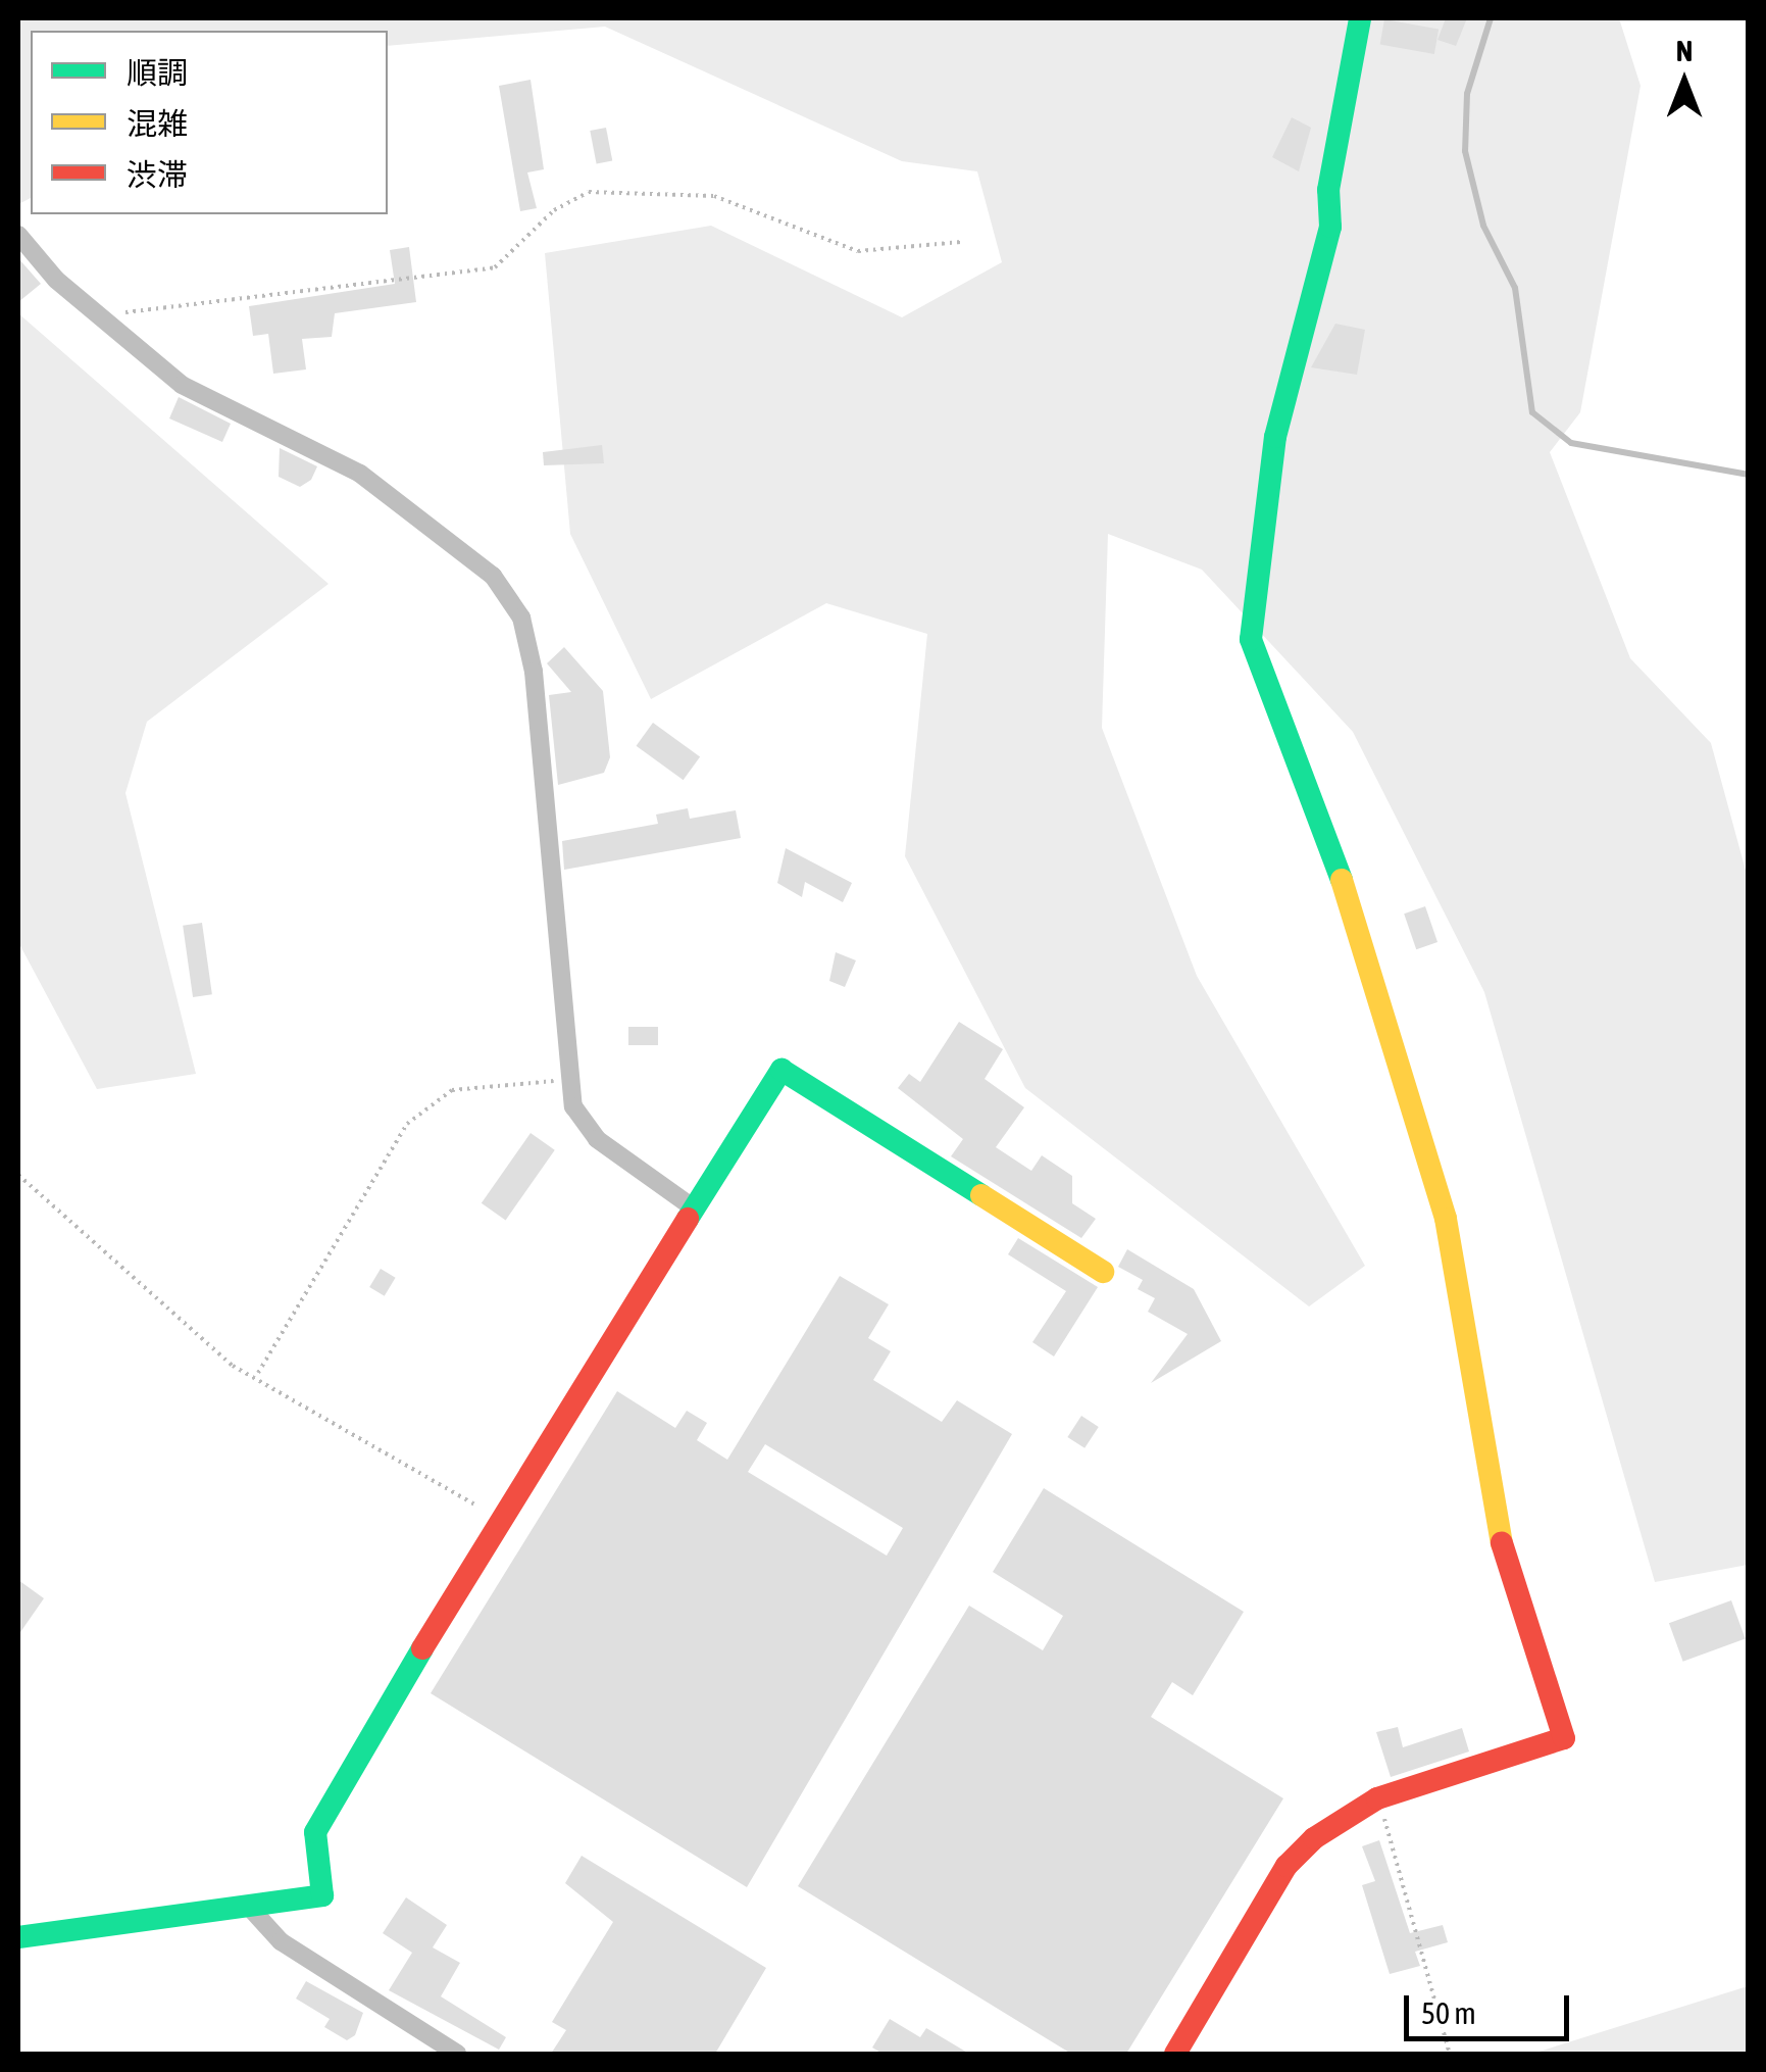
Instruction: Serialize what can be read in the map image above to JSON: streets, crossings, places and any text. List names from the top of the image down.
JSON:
{
  "legend": ["順調", "混雑", "渋滞"],
  "scale_bar": "50 m",
  "north": "top"
}
